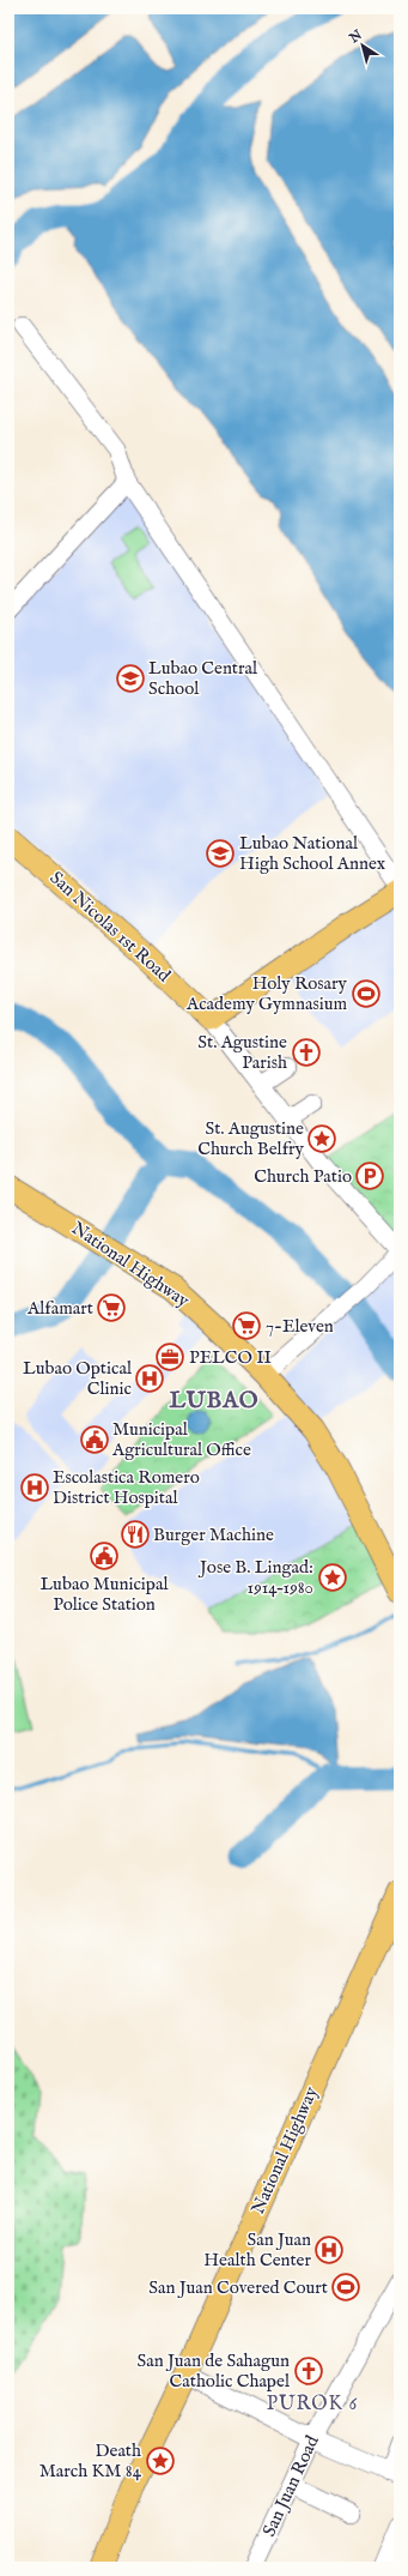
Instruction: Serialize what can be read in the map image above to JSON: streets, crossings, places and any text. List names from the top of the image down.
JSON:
{
  "streets": {
    "main road": ["San Nicolas 1st Road", "National Highway"],
    "street": ["San Juan Road"]
  },
  "districts": ["LUBAO", "PUROK 6"],
  "places": {
    "school or university": ["Lubao Central School", "Lubao National High School Annex"],
    "sports": ["Holy Rosary Academy Gymnasium", "San Juan Covered Court"],
    "church": ["St. Agustine Parish", "San Juan de Sahagun Catholic Chapel"],
    "place": ["St. Augustine Church Belfry", "Jose B. Lingad: 1914–1980", "Death March KM 84"],
    "parking": ["Church Patio"],
    "supermarket": ["Alfamart", "7-Eleven"],
    "office": ["PELCO II"],
    "hospital": ["Lubao Optical Clinic", "Escolastica Romero District Hospital", "San Juan Health Center"],
    "public building": ["Municipal Agricultural Office", "Lubao Municipal Police Station"],
    "restaurant": ["Burger Machine"]
  },
  "north": "top left"
}
